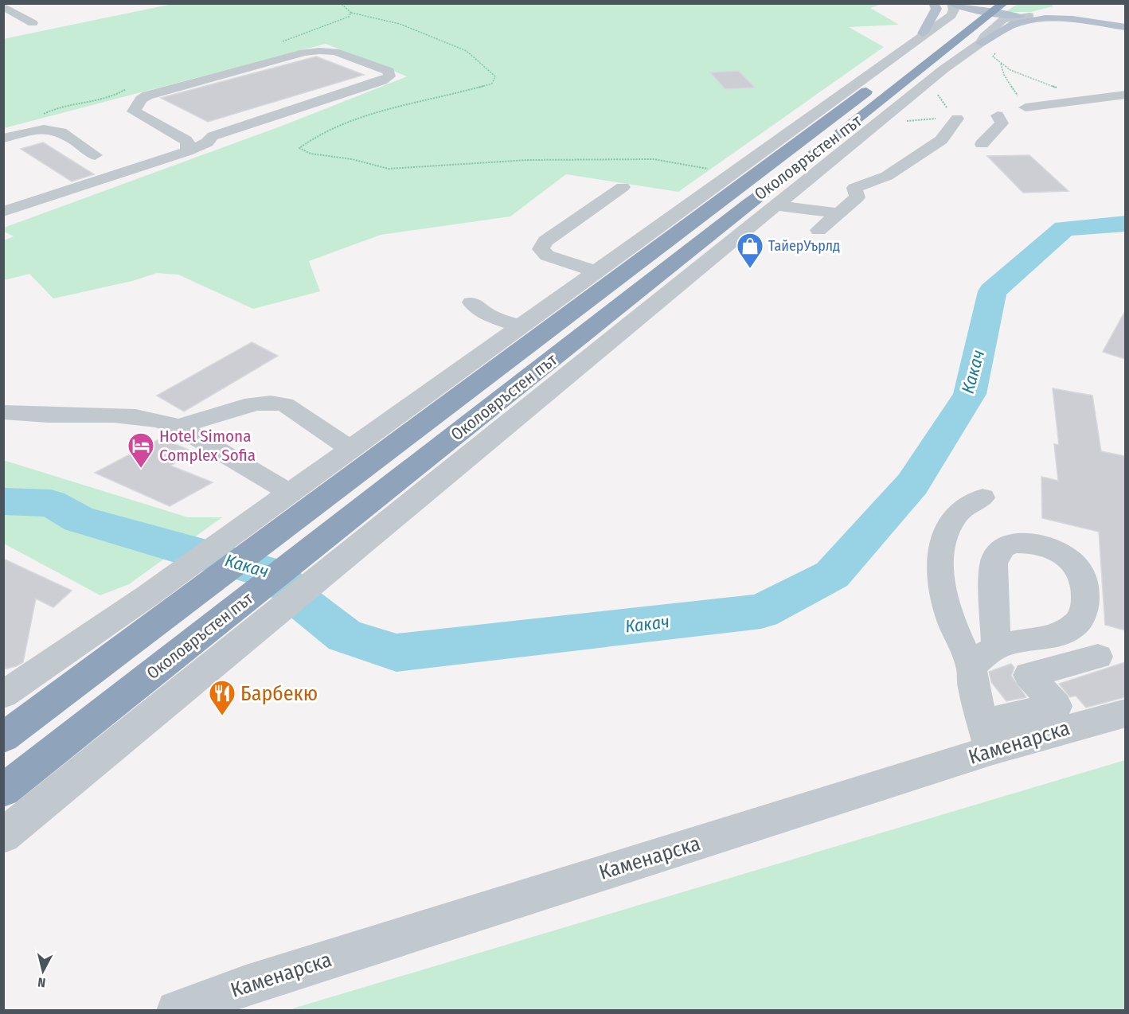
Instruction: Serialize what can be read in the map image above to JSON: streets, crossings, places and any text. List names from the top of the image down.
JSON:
{
  "streets": {
    "highway": ["Околовръстен път"],
    "street": ["Каменарска"]
  },
  "water": ["Какач"],
  "places": {
    "shop": ["ТайерУърлд"],
    "hotel": ["Hotel Simona Complex Sofia"],
    "restaurant": ["Барбекю"]
  },
  "north": "bottom"
}
